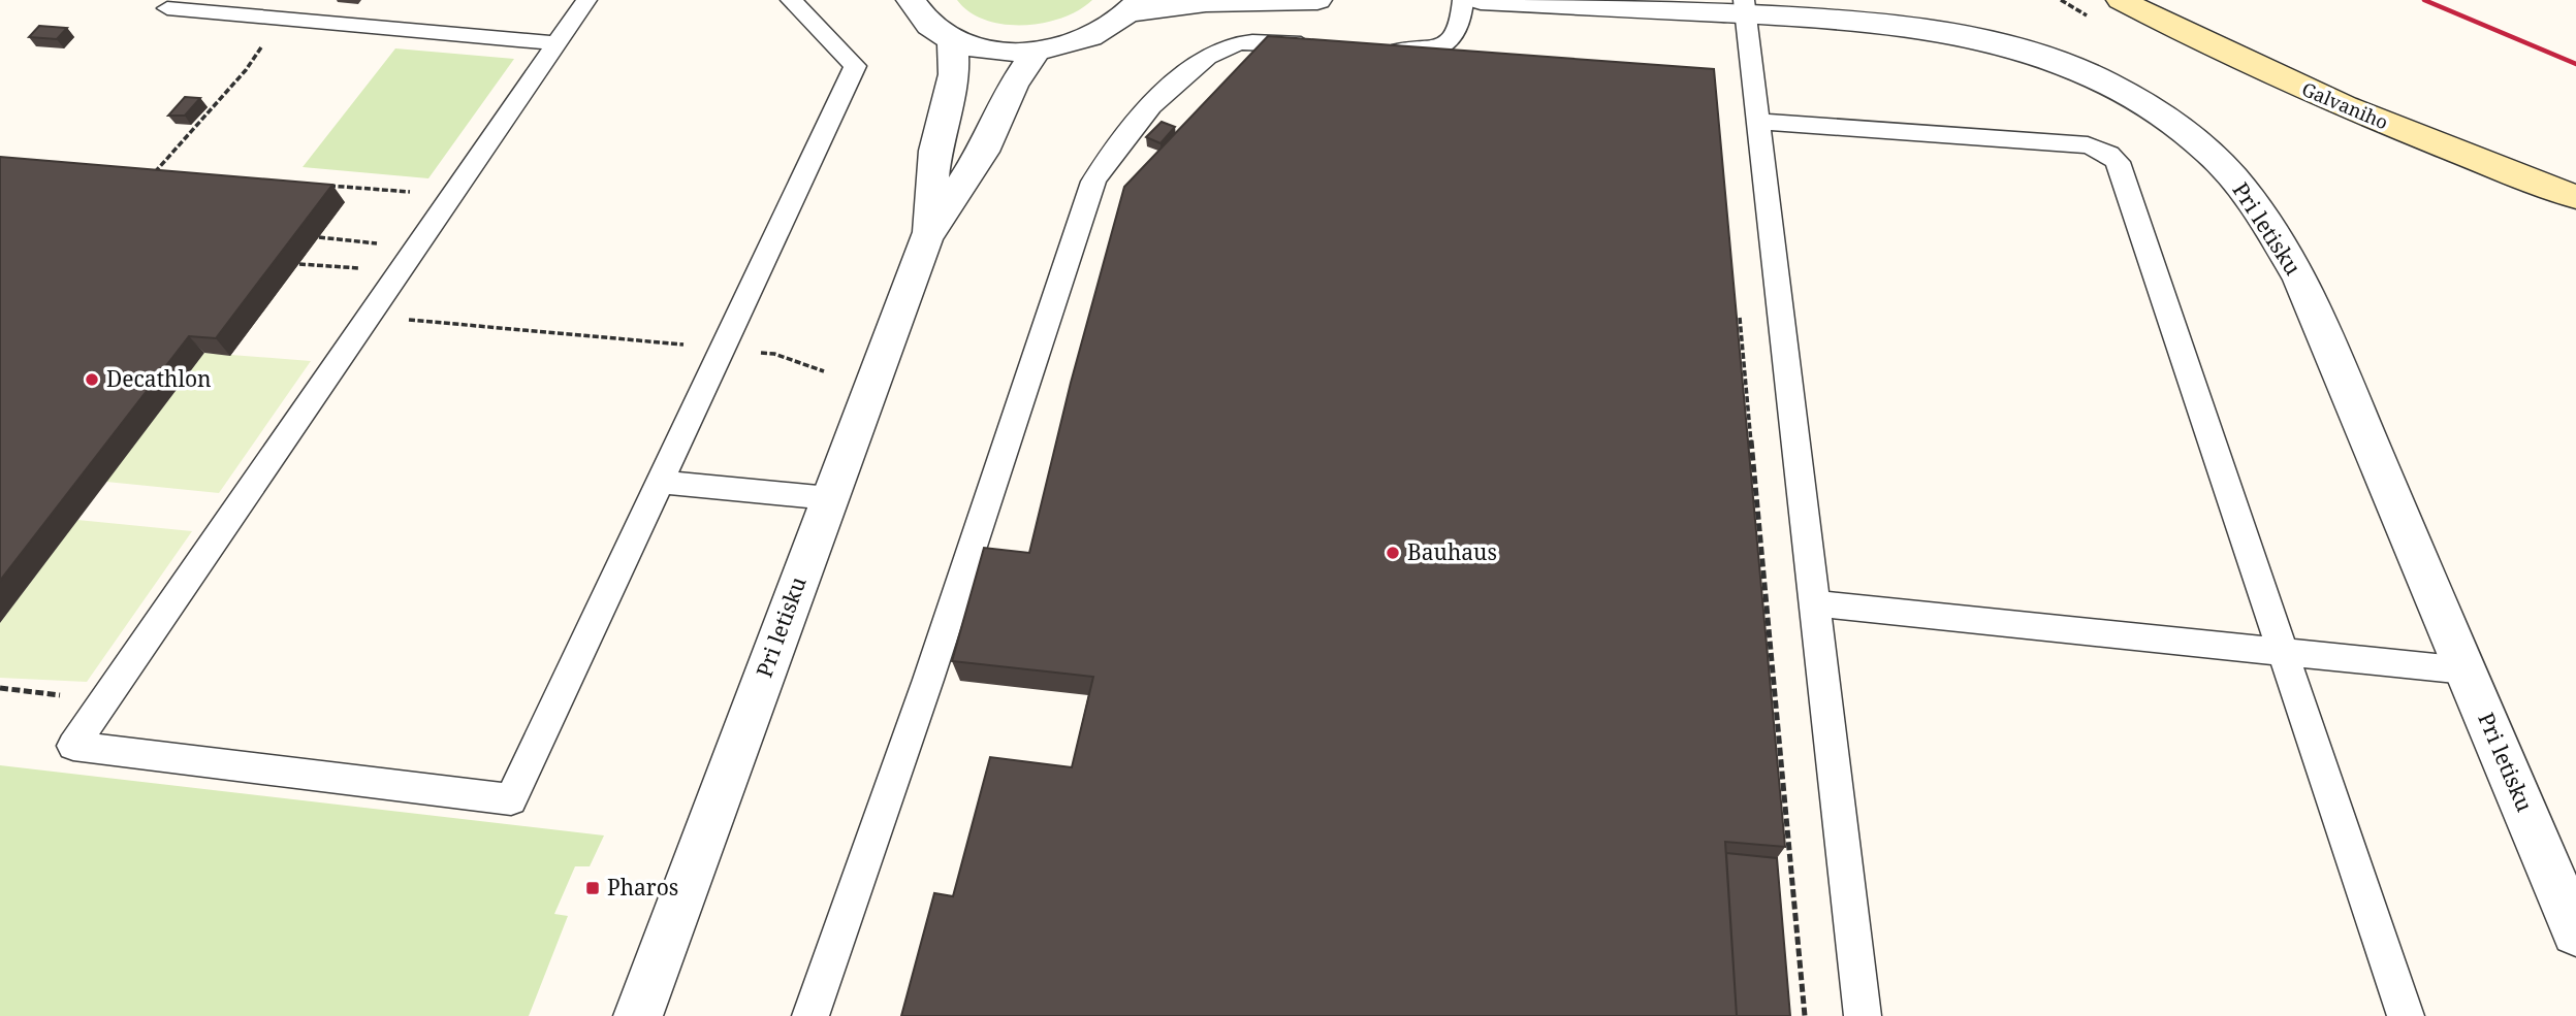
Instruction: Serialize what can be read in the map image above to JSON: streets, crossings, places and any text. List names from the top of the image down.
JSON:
{
  "streets": {
    "main road": ["Galvaniho"],
    "street": ["Pri letisku"]
  },
  "places": {
    "other": ["Decathlon", "Bauhaus"],
    "transit": ["Pharos"]
  }
}
